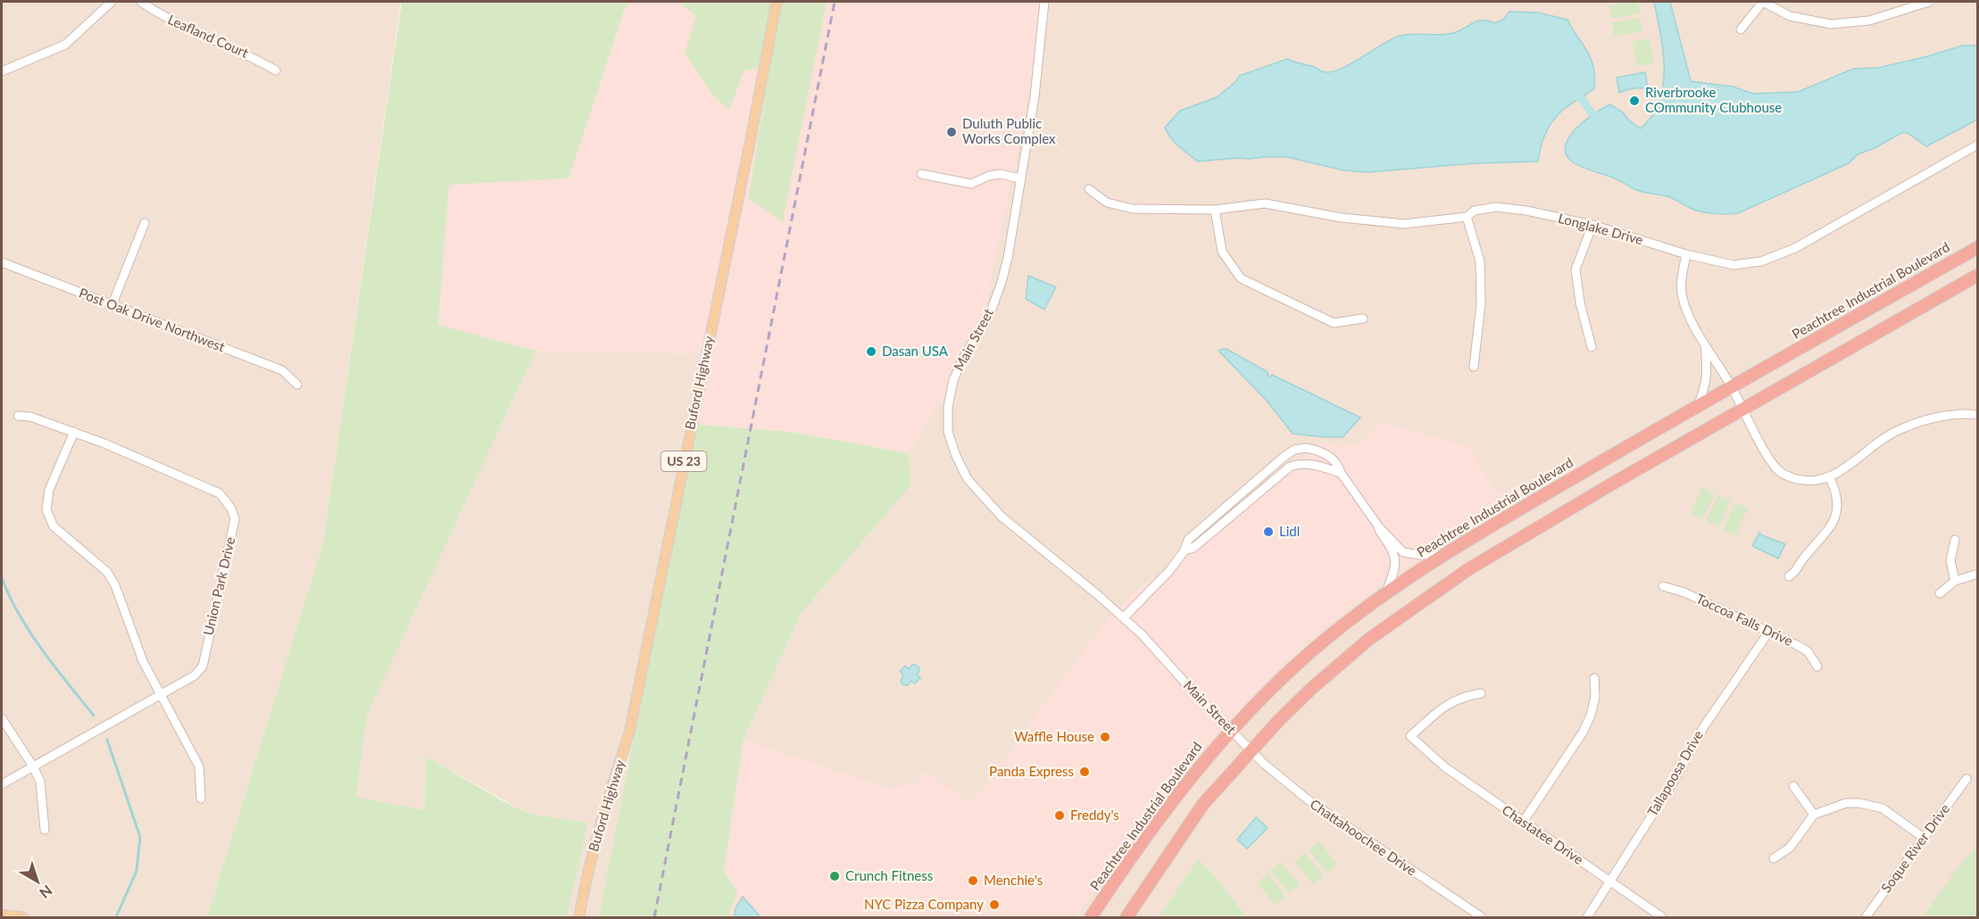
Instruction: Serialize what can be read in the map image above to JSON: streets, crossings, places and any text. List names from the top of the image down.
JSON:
{
  "streets": {
    "highway": ["Peachtree Industrial Boulevard"],
    "main road": ["Buford Highway", "US 23"],
    "street": [
      "Leafland Court",
      "Longlake Drive",
      "Post Oak Drive Northwest",
      "Main Street",
      "Union Park Drive",
      "Toccoa Falls Drive",
      "Tallapoosa Drive",
      "Chastatee Drive",
      "Chattahoochee Drive",
      "Soque River Drive"
    ]
  },
  "crossings": [
    ["Peachtree Industrial Boulevard", "Main Street"],
    ["Main Street", "Chattahoochee Drive"],
    ["Toccoa Falls Drive", "Tallapoosa Drive"],
    ["Tallapoosa Drive", "Chastatee Drive"]
  ],
  "places": [
    "Riverbrooke COmmunity Clubhouse",
    "Duluth Public Works Complex",
    "Dasan USA",
    "Lidl",
    "Waffle House",
    "Panda Express",
    "Freddy's",
    "Crunch Fitness",
    "Menchie's",
    "NYC Pizza Company"
  ],
  "north": "bottom right"
}
